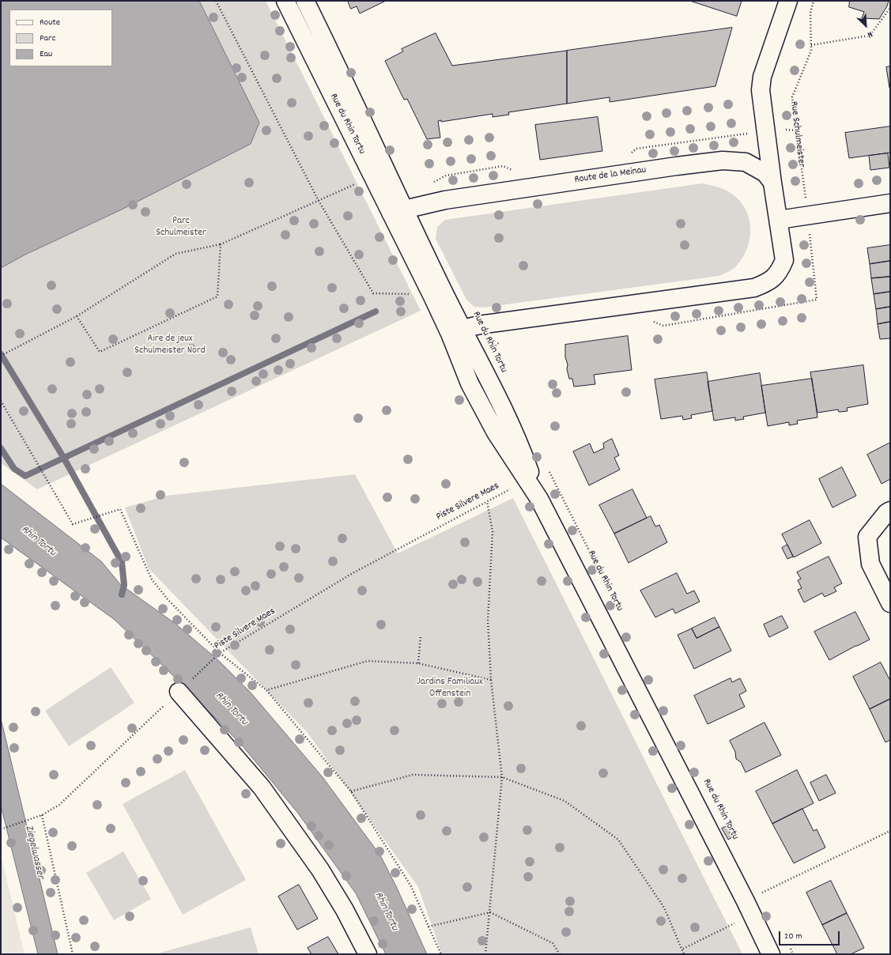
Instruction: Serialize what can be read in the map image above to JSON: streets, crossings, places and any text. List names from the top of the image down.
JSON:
{
  "streets": {
    "street": ["Rue du Rhin Tortu", "Route de la Meinau"],
    "path": ["Rue Schulmeister", "Piste Silvere Maes"]
  },
  "crossings": [
    ["Rue du Rhin Tortu", "Route de la Meinau"],
    ["Rue du Rhin Tortu", "Piste Silvere Maes"]
  ],
  "water": ["Rhin Tortu", "Ziegelwasser"],
  "parks": ["Parc Schulmeister", "Aire de jeux Schulmeister Nord", "Jardins Familiaux Offenstein"],
  "legend": ["Route", "Parc", "Eau"],
  "scale_bar": "20 m",
  "north": "bottom right"
}
